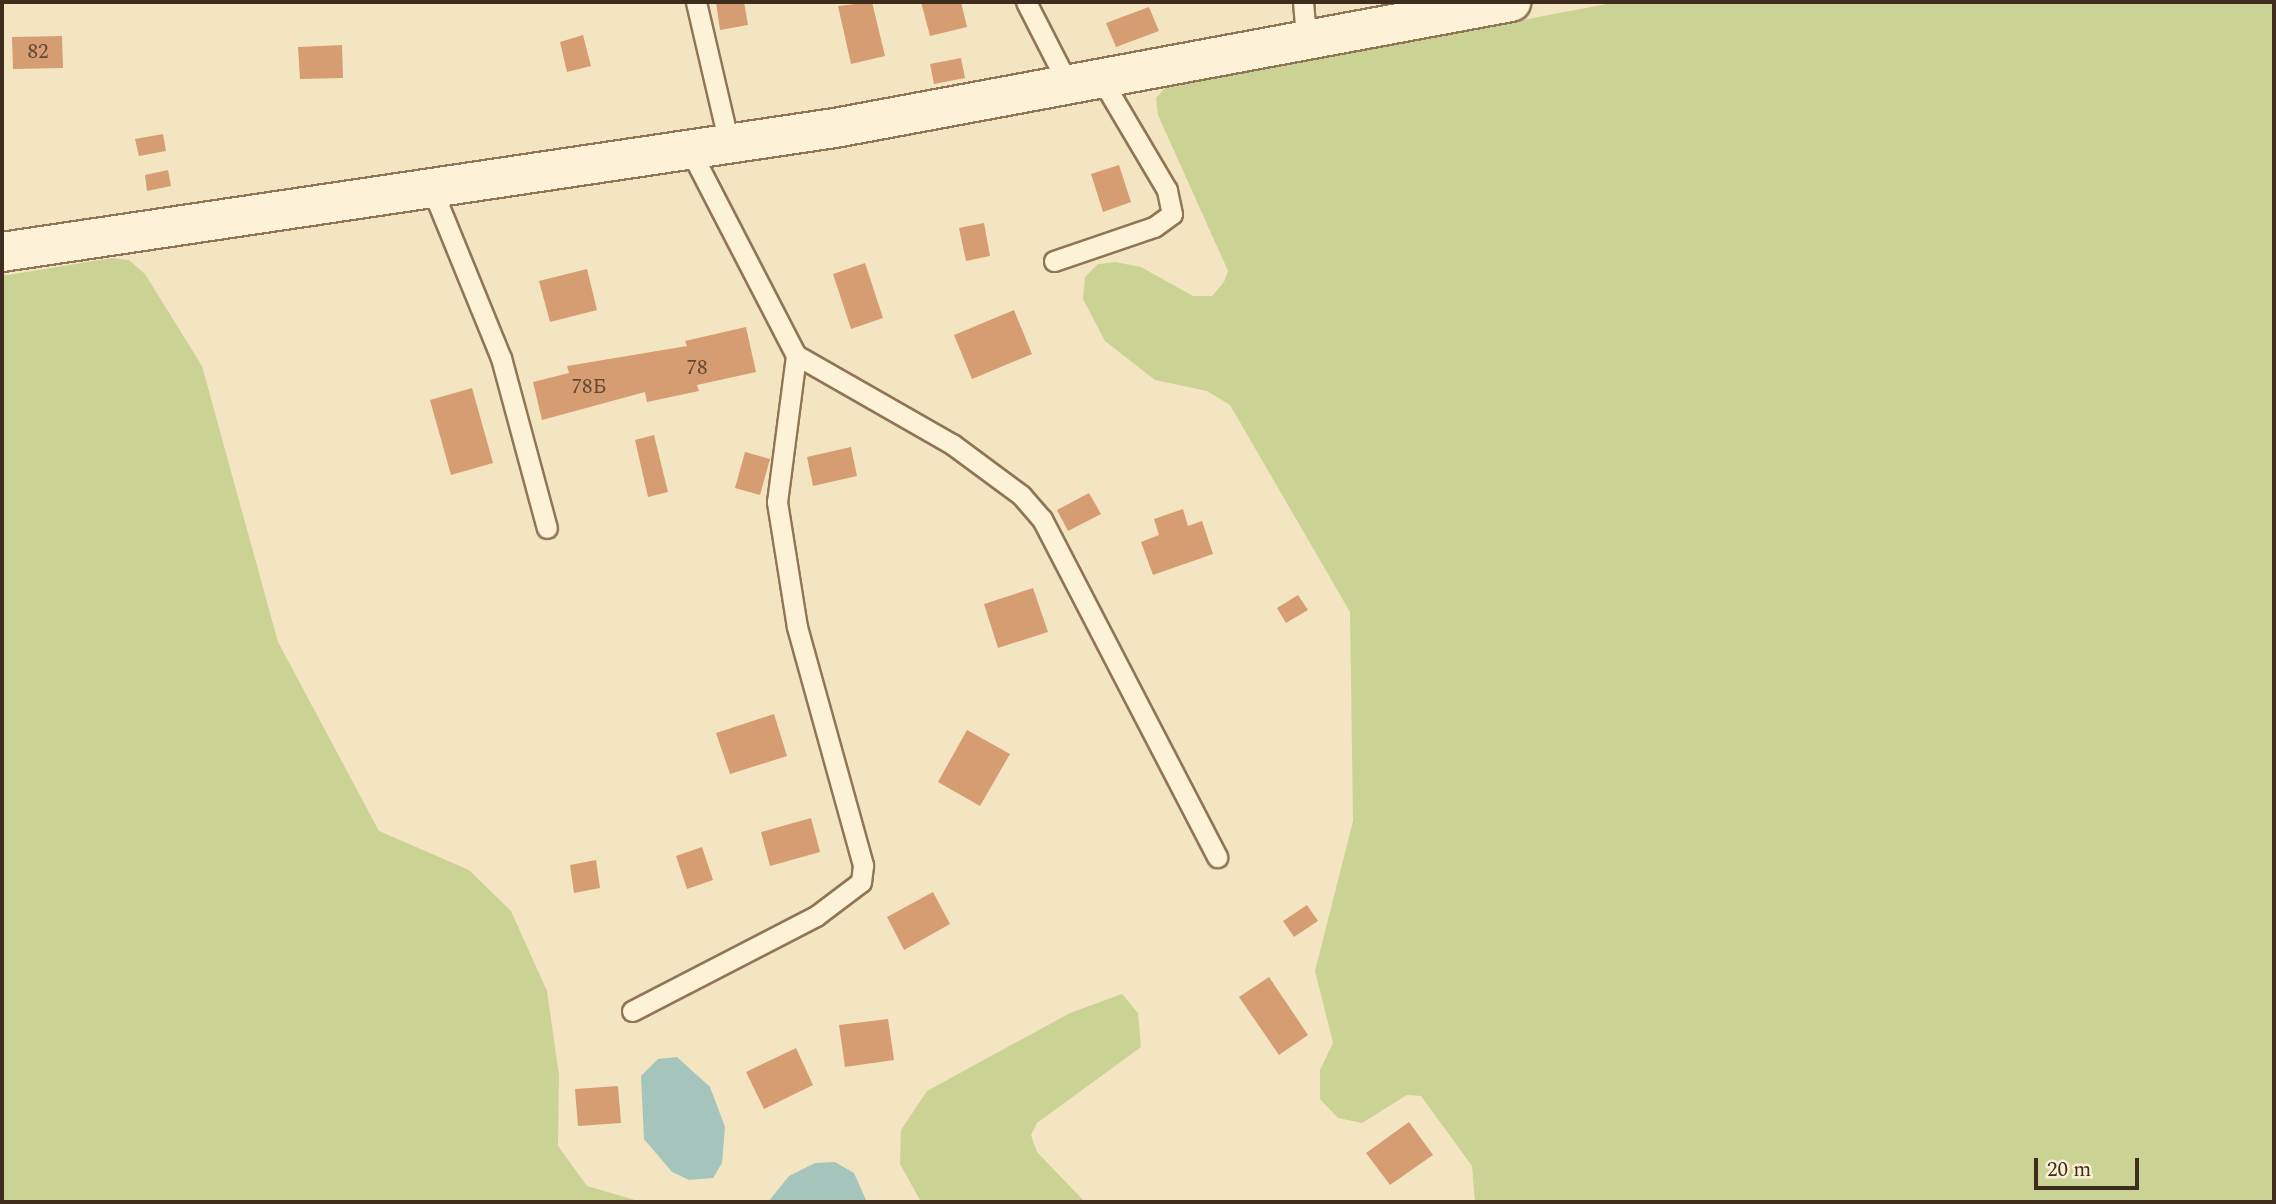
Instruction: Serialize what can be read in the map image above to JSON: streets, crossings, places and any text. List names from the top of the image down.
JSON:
{
  "house_numbers": ["82", "78", "78Б"],
  "scale_bar": "20 m"
}
